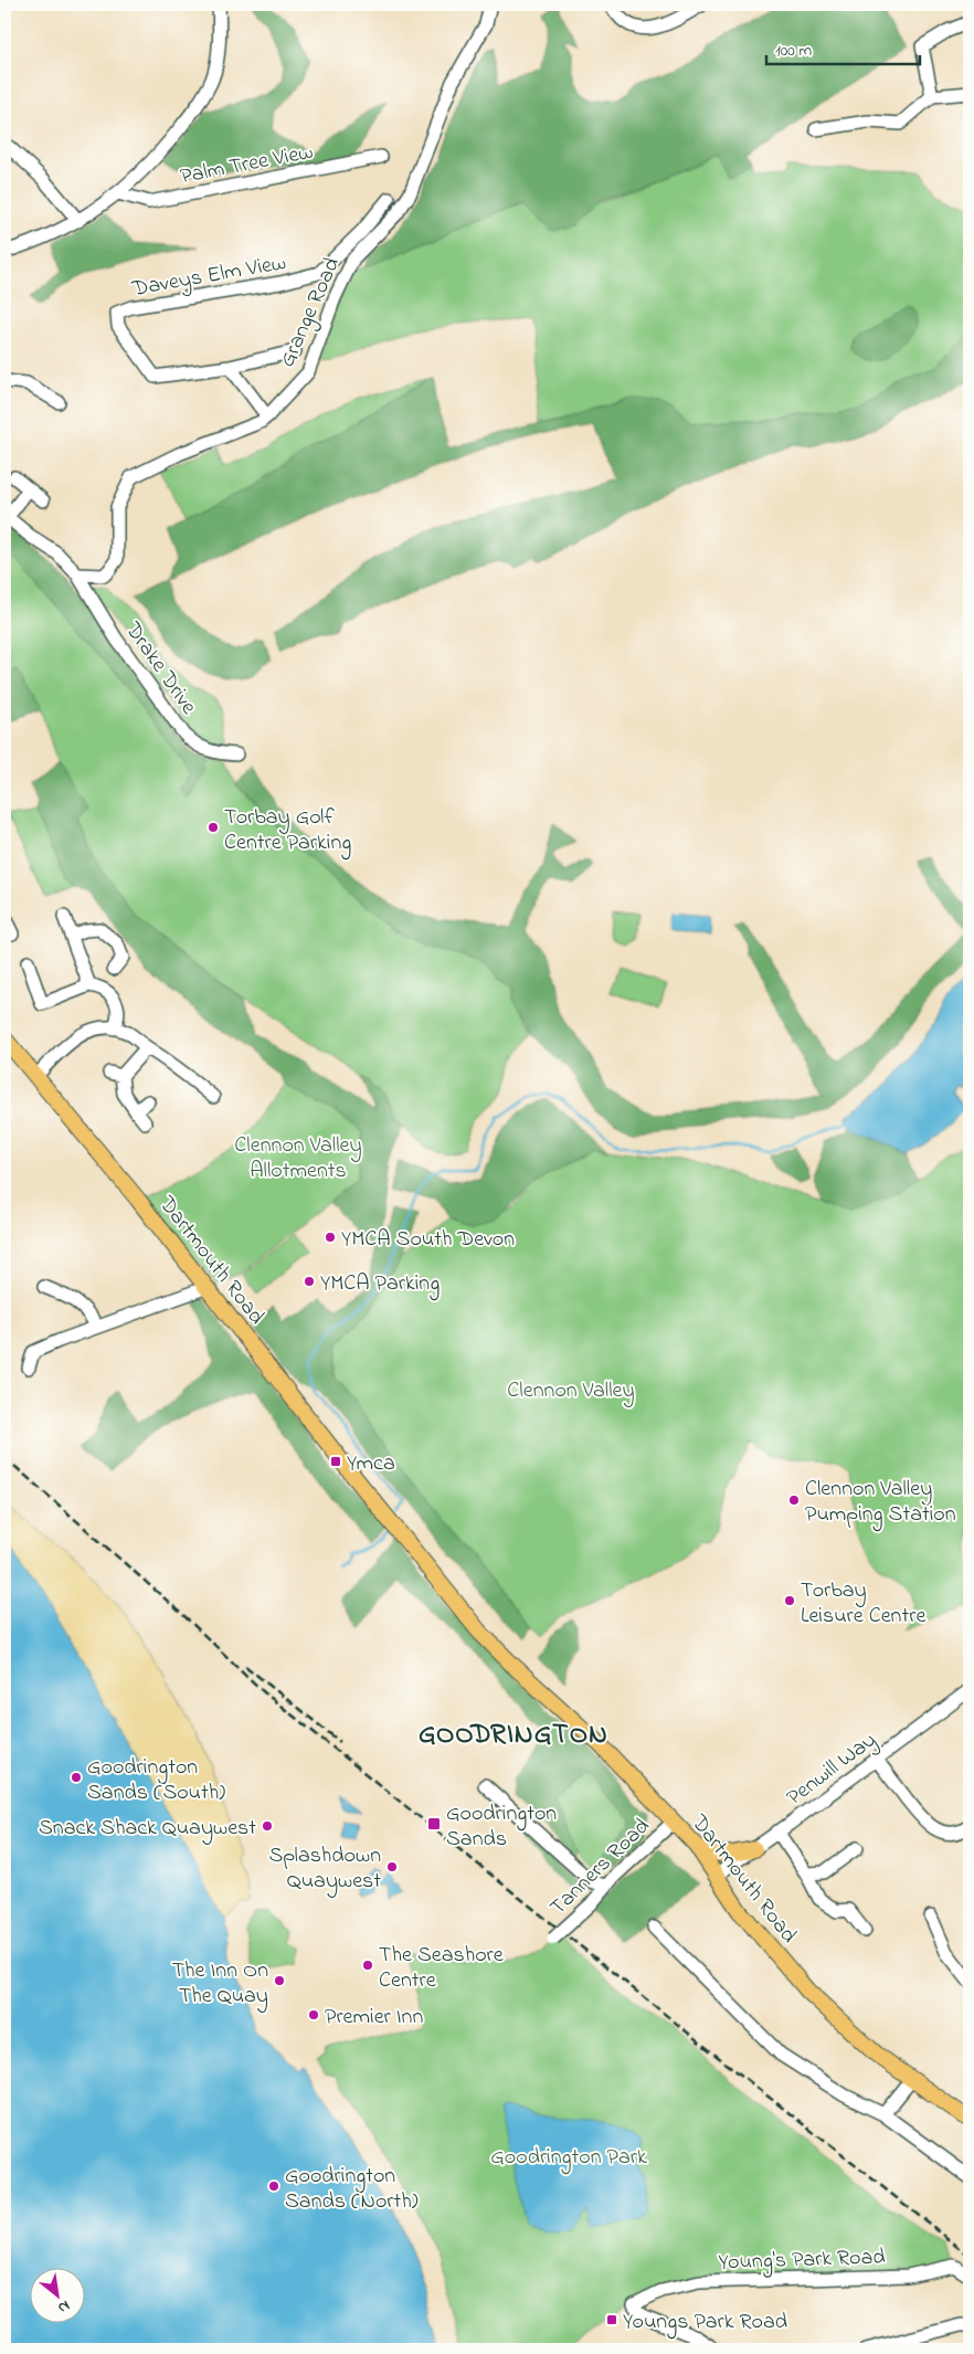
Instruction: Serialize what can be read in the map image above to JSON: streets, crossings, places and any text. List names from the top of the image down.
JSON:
{
  "streets": {
    "main road": ["Dartmouth Road"],
    "street": [
      "Palm Tree View",
      "Daveys Elm View",
      "Grange Road",
      "Drake Drive",
      "Penwill Way",
      "Tanners Road",
      "Young's Park Road"
    ]
  },
  "crossings": [
    ["Grange Road", "Drake Drive"],
    ["Dartmouth Road", "Penwill Way"],
    ["Dartmouth Road", "Tanners Road"]
  ],
  "districts": ["GOODRINGTON"],
  "parks": ["Clennon Valley Allotments", "Clennon Valley", "Goodrington Park"],
  "places": {
    "other": [
      "Torbay Golf Centre Parking",
      "YMCA South Devon",
      "YMCA Parking",
      "Clennon Valley Pumping Station",
      "Torbay Leisure Centre",
      "Goodrington Sands (South)",
      "Snack Shack Quaywest",
      "Splashdown Quaywest",
      "The Seashore Centre",
      "The Inn On The Quay",
      "Premier Inn",
      "Goodrington Sands (North)"
    ],
    "transit": ["Ymca", "Goodrington Sands", "Youngs Park Road"]
  },
  "scale_bar": "100 m",
  "north": "bottom right"
}
